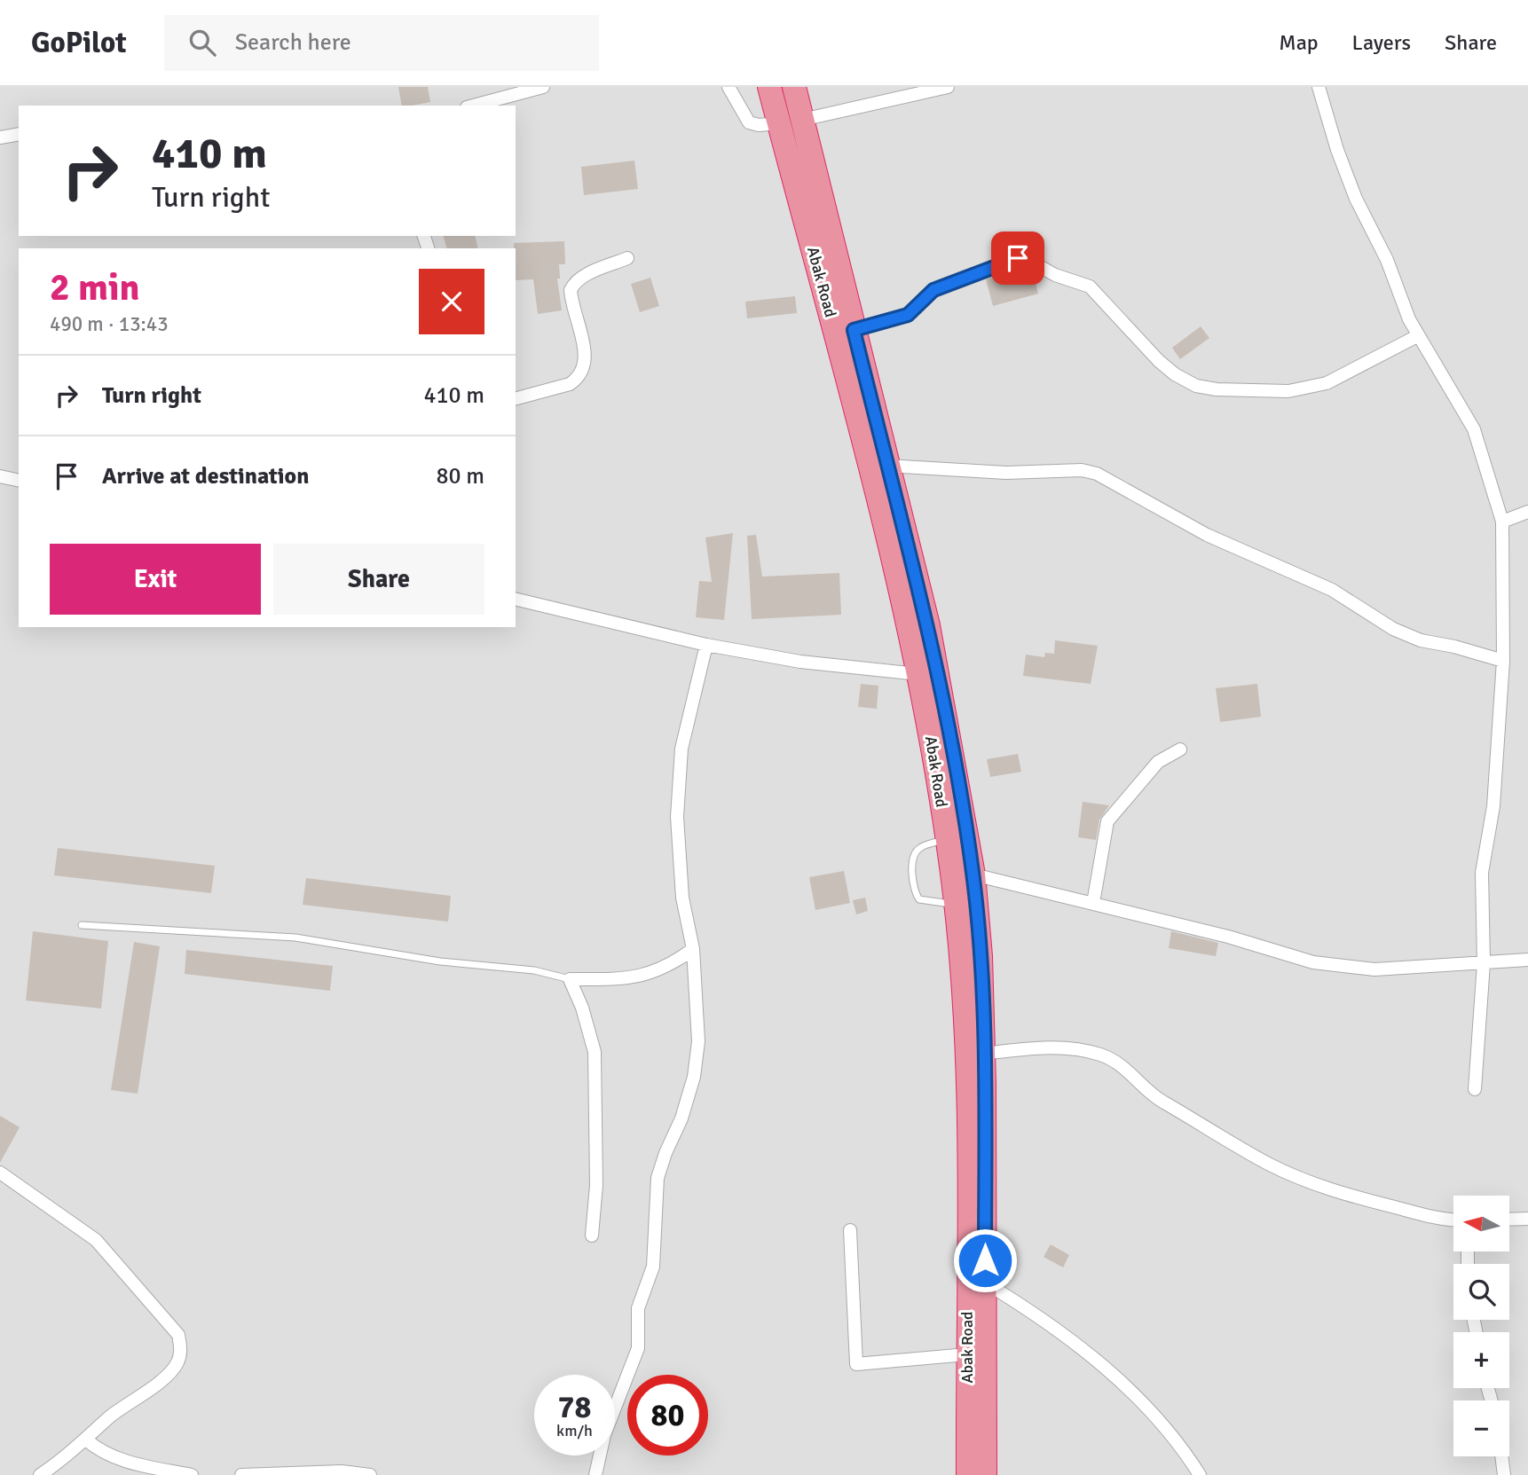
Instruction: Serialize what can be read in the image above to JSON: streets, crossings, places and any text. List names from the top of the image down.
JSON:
{
  "streets": {
    "highway": ["Abak Road"]
  },
  "north": "left",
  "page": {
    "header": "GoPilot",
    "search": "Search here",
    "nav": ["Map", "Layers", "Share"],
    "turn": ["410 m", "Turn right"],
    "heading": ["2 min", "490 m · 13:43"],
    "list": [
      {
        "name": "Turn right",
        "value": "410 m"
      },
      {
        "name": "Arrive at destination",
        "value": "80 m"
      }
    ],
    "buttons": ["Exit", "Share"],
    "map_buttons": ["+", "−"],
    "speed": "78 km/h",
    "limit": "80"
  }
}
